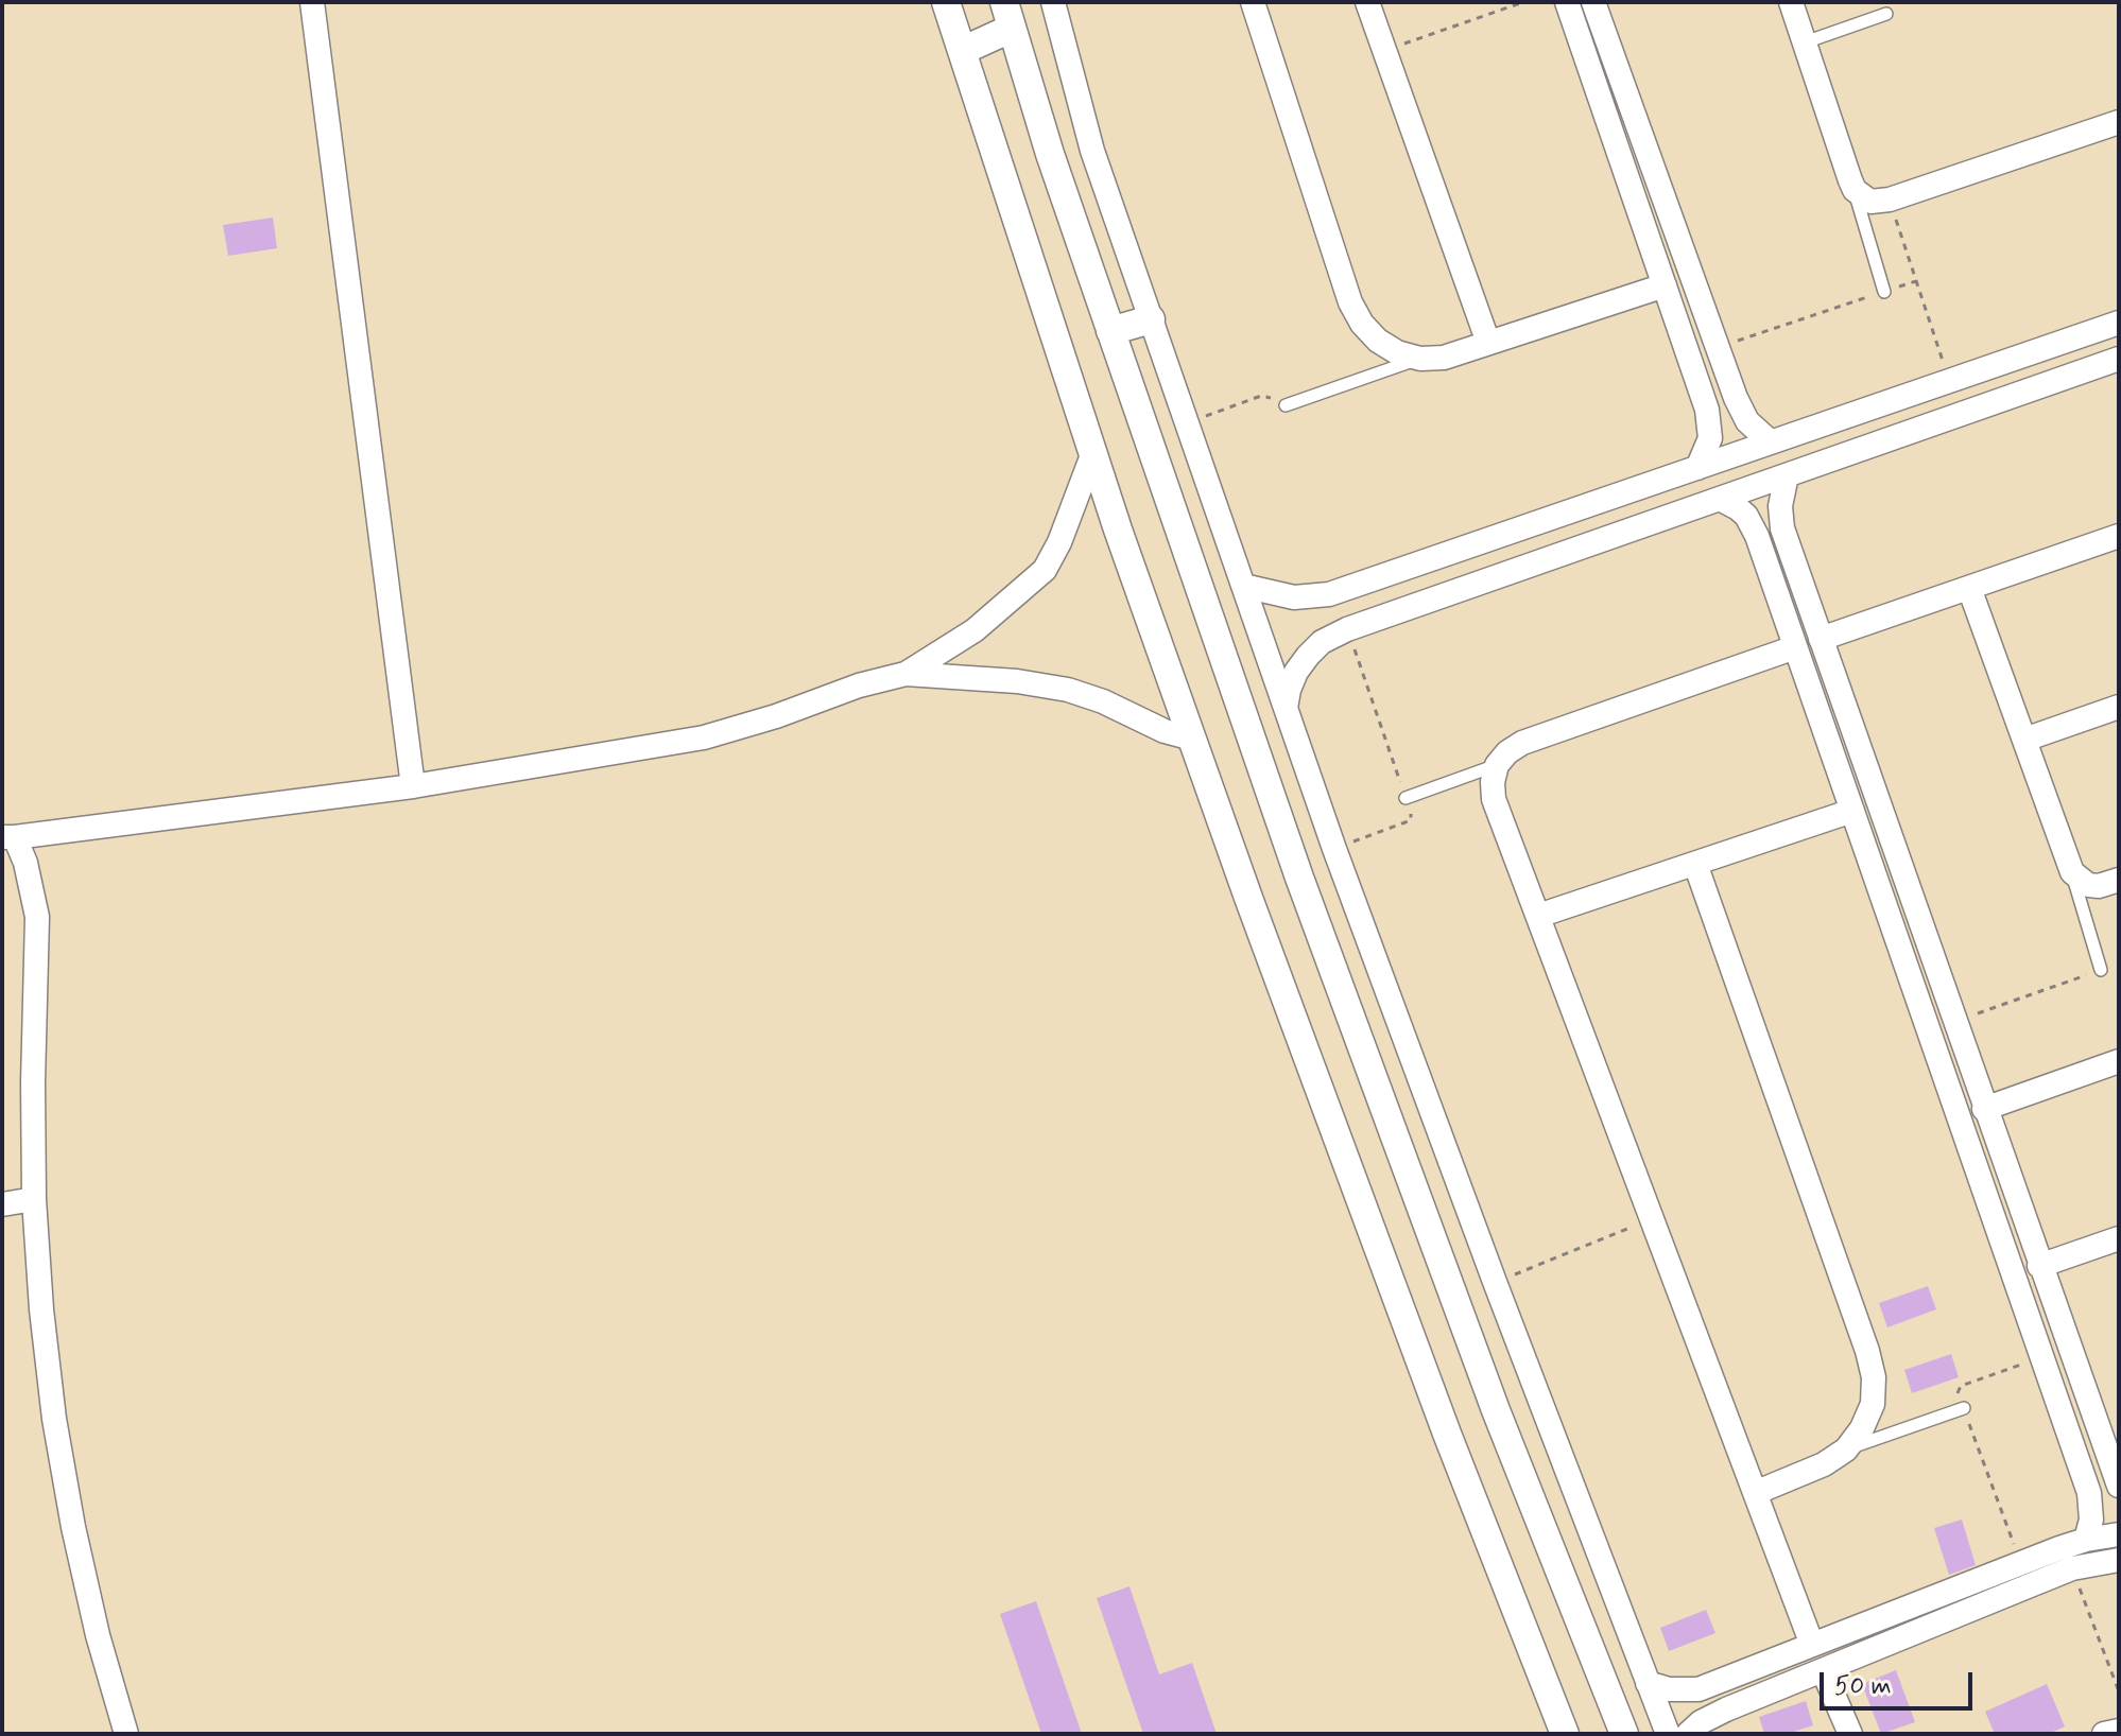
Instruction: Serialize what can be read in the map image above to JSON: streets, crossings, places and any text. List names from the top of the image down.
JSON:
{
  "scale_bar": "50 m"
}
